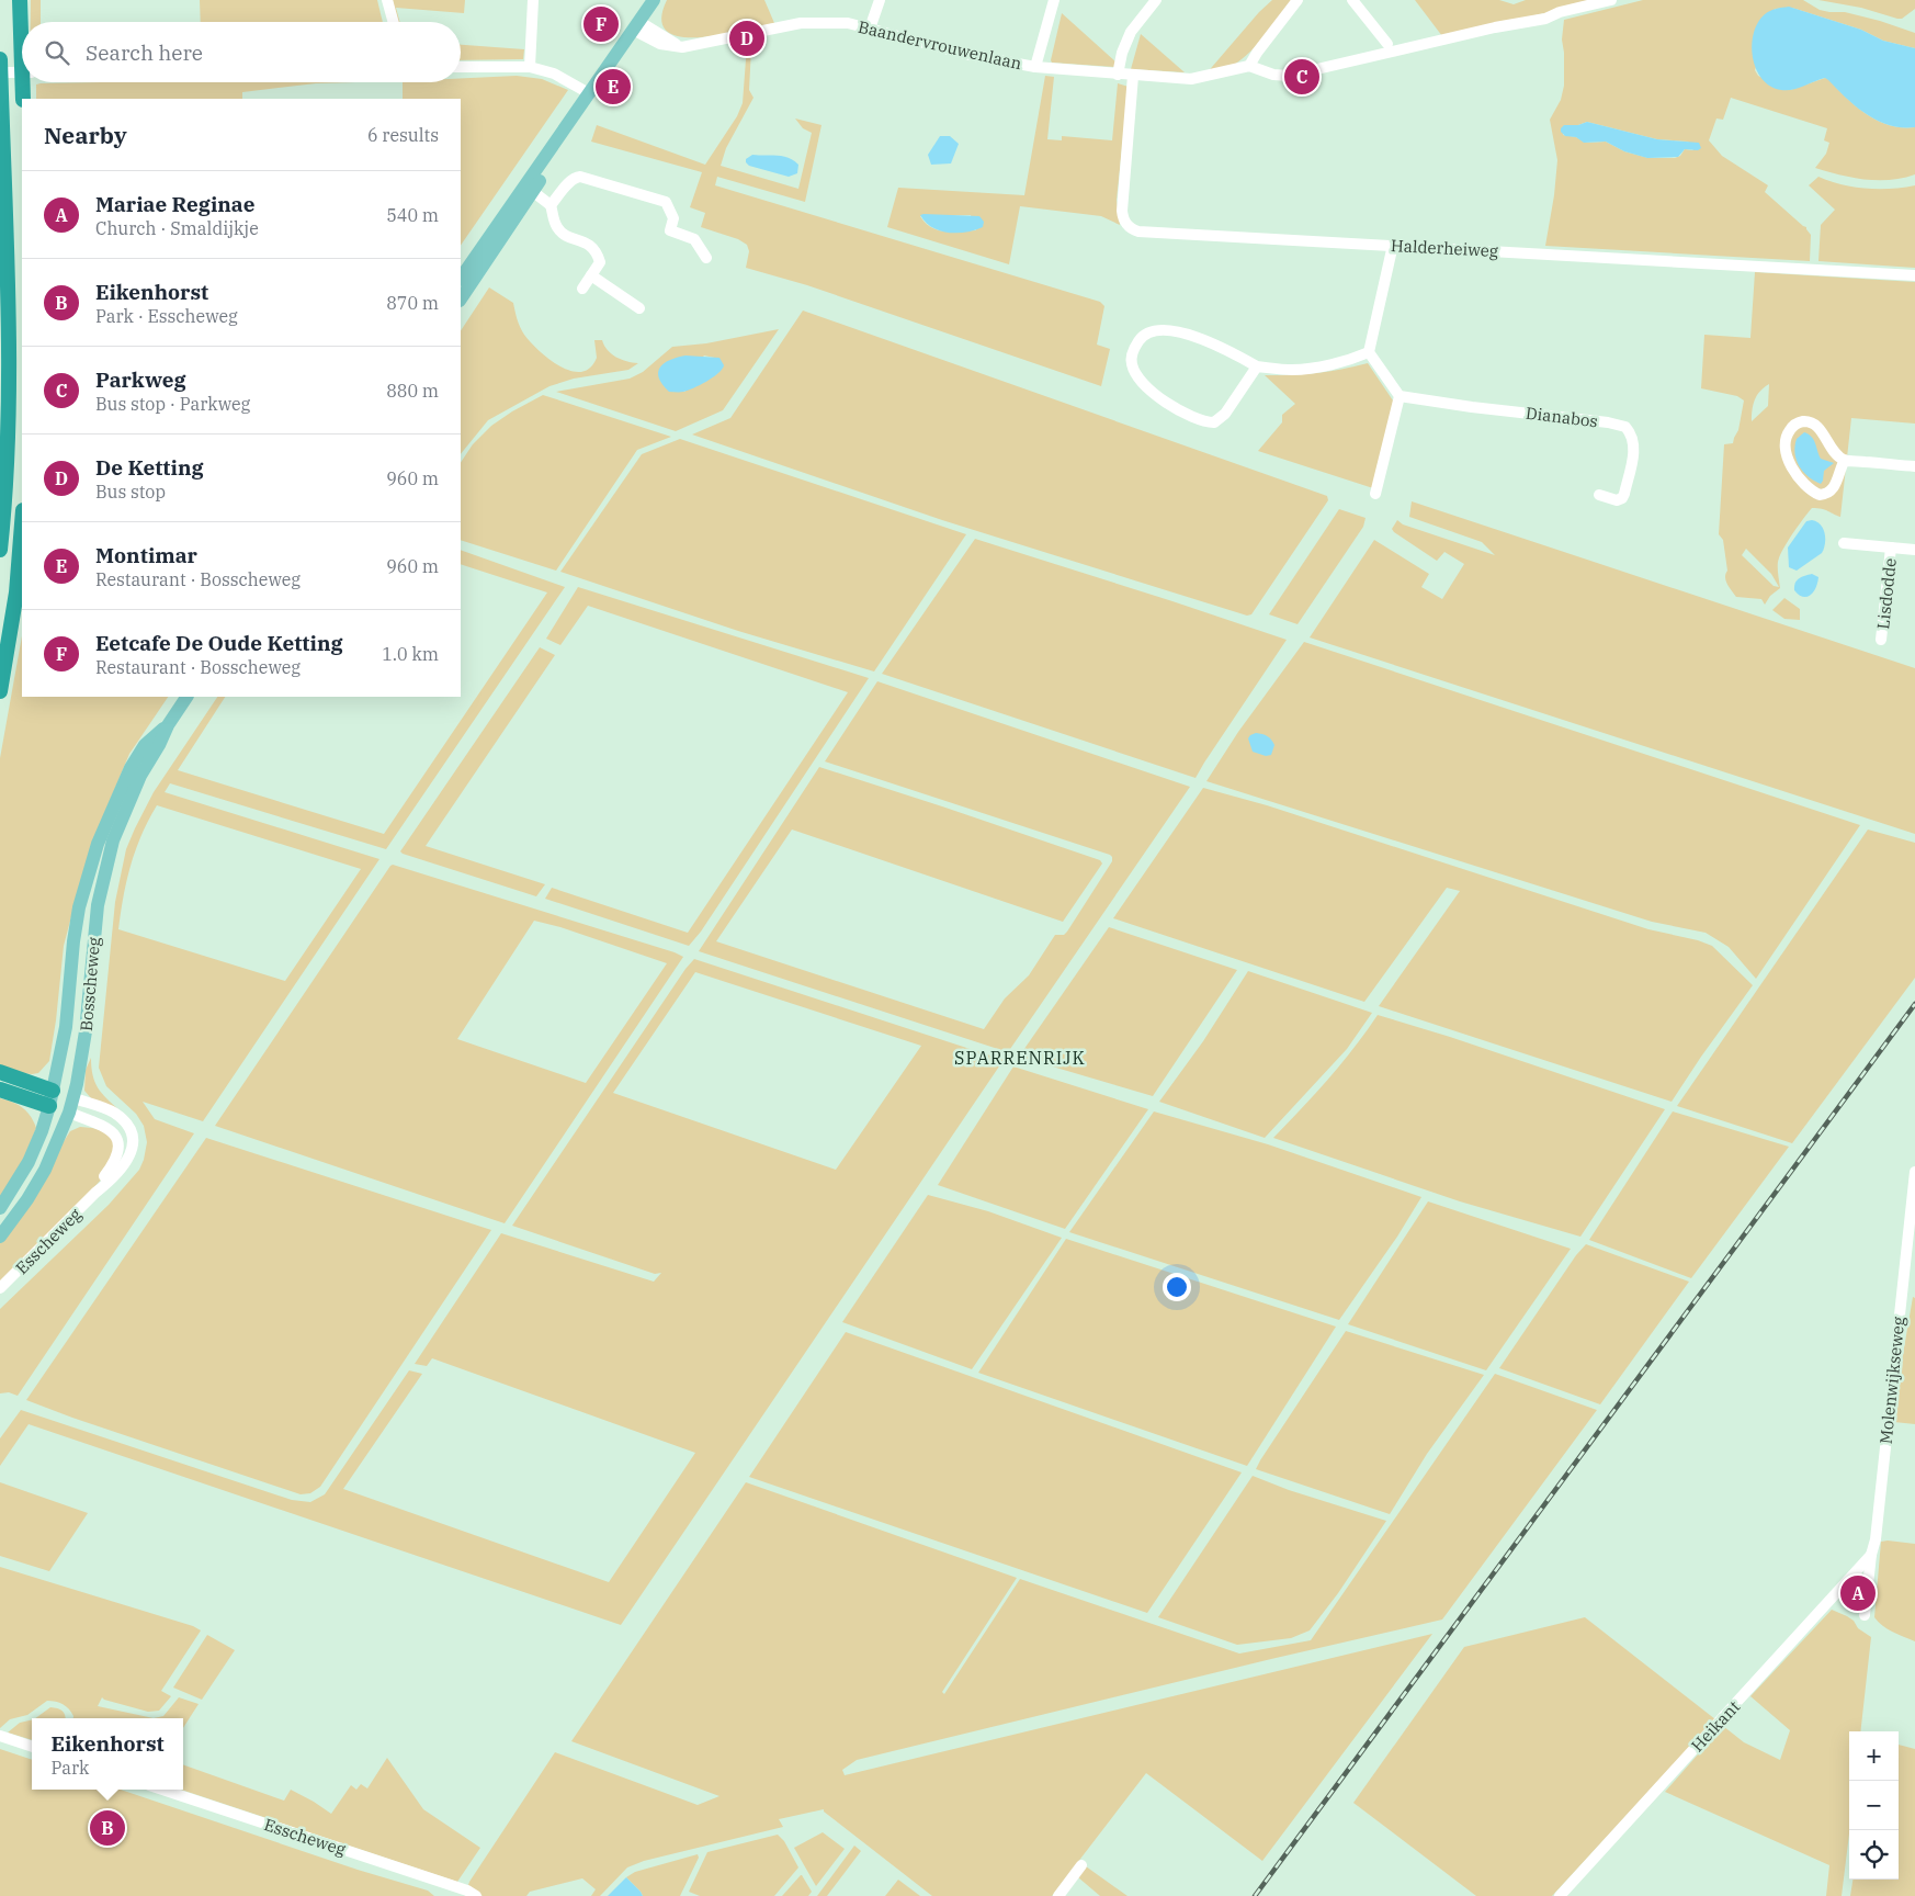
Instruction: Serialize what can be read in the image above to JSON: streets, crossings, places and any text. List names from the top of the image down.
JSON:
{
  "streets": {
    "main road": ["Bosscheweg"],
    "street": [
      "Baandervrouwenlaan",
      "Halderheiweg",
      "Dianabos",
      "Lisdodde",
      "Esscheweg",
      "Molenwijkseweg",
      "Heikant"
    ]
  },
  "crossings": [
    ["Baandervrouwenlaan", "Halderheiweg"],
    ["Bosscheweg", "Esscheweg"],
    ["Molenwijkseweg", "Heikant"]
  ],
  "districts": ["SPARRENRIJK"],
  "page": {
    "pins": [
      "F",
      "D",
      "C",
      "E",
      "A",
      "B"
    ],
    "search": "Search here",
    "heading": ["Nearby", "6 results"],
    "list": [
      {
        "mark": "A",
        "name": "Mariae Reginae",
        "note": "Church · Smaldijkje",
        "value": "540 m"
      },
      {
        "mark": "B",
        "name": "Eikenhorst",
        "note": "Park · Esscheweg",
        "value": "870 m"
      },
      {
        "mark": "C",
        "name": "Parkweg",
        "note": "Bus stop · Parkweg",
        "value": "880 m"
      },
      {
        "mark": "D",
        "name": "De Ketting",
        "note": "Bus stop",
        "value": "960 m"
      },
      {
        "mark": "E",
        "name": "Montimar",
        "note": "Restaurant · Bosscheweg",
        "value": "960 m"
      },
      {
        "mark": "F",
        "name": "Eetcafe De Oude Ketting",
        "note": "Restaurant · Bosscheweg",
        "value": "1.0 km"
      }
    ],
    "popup": ["Eikenhorst", "Park"],
    "map_buttons": ["+", "−"]
  }
}
